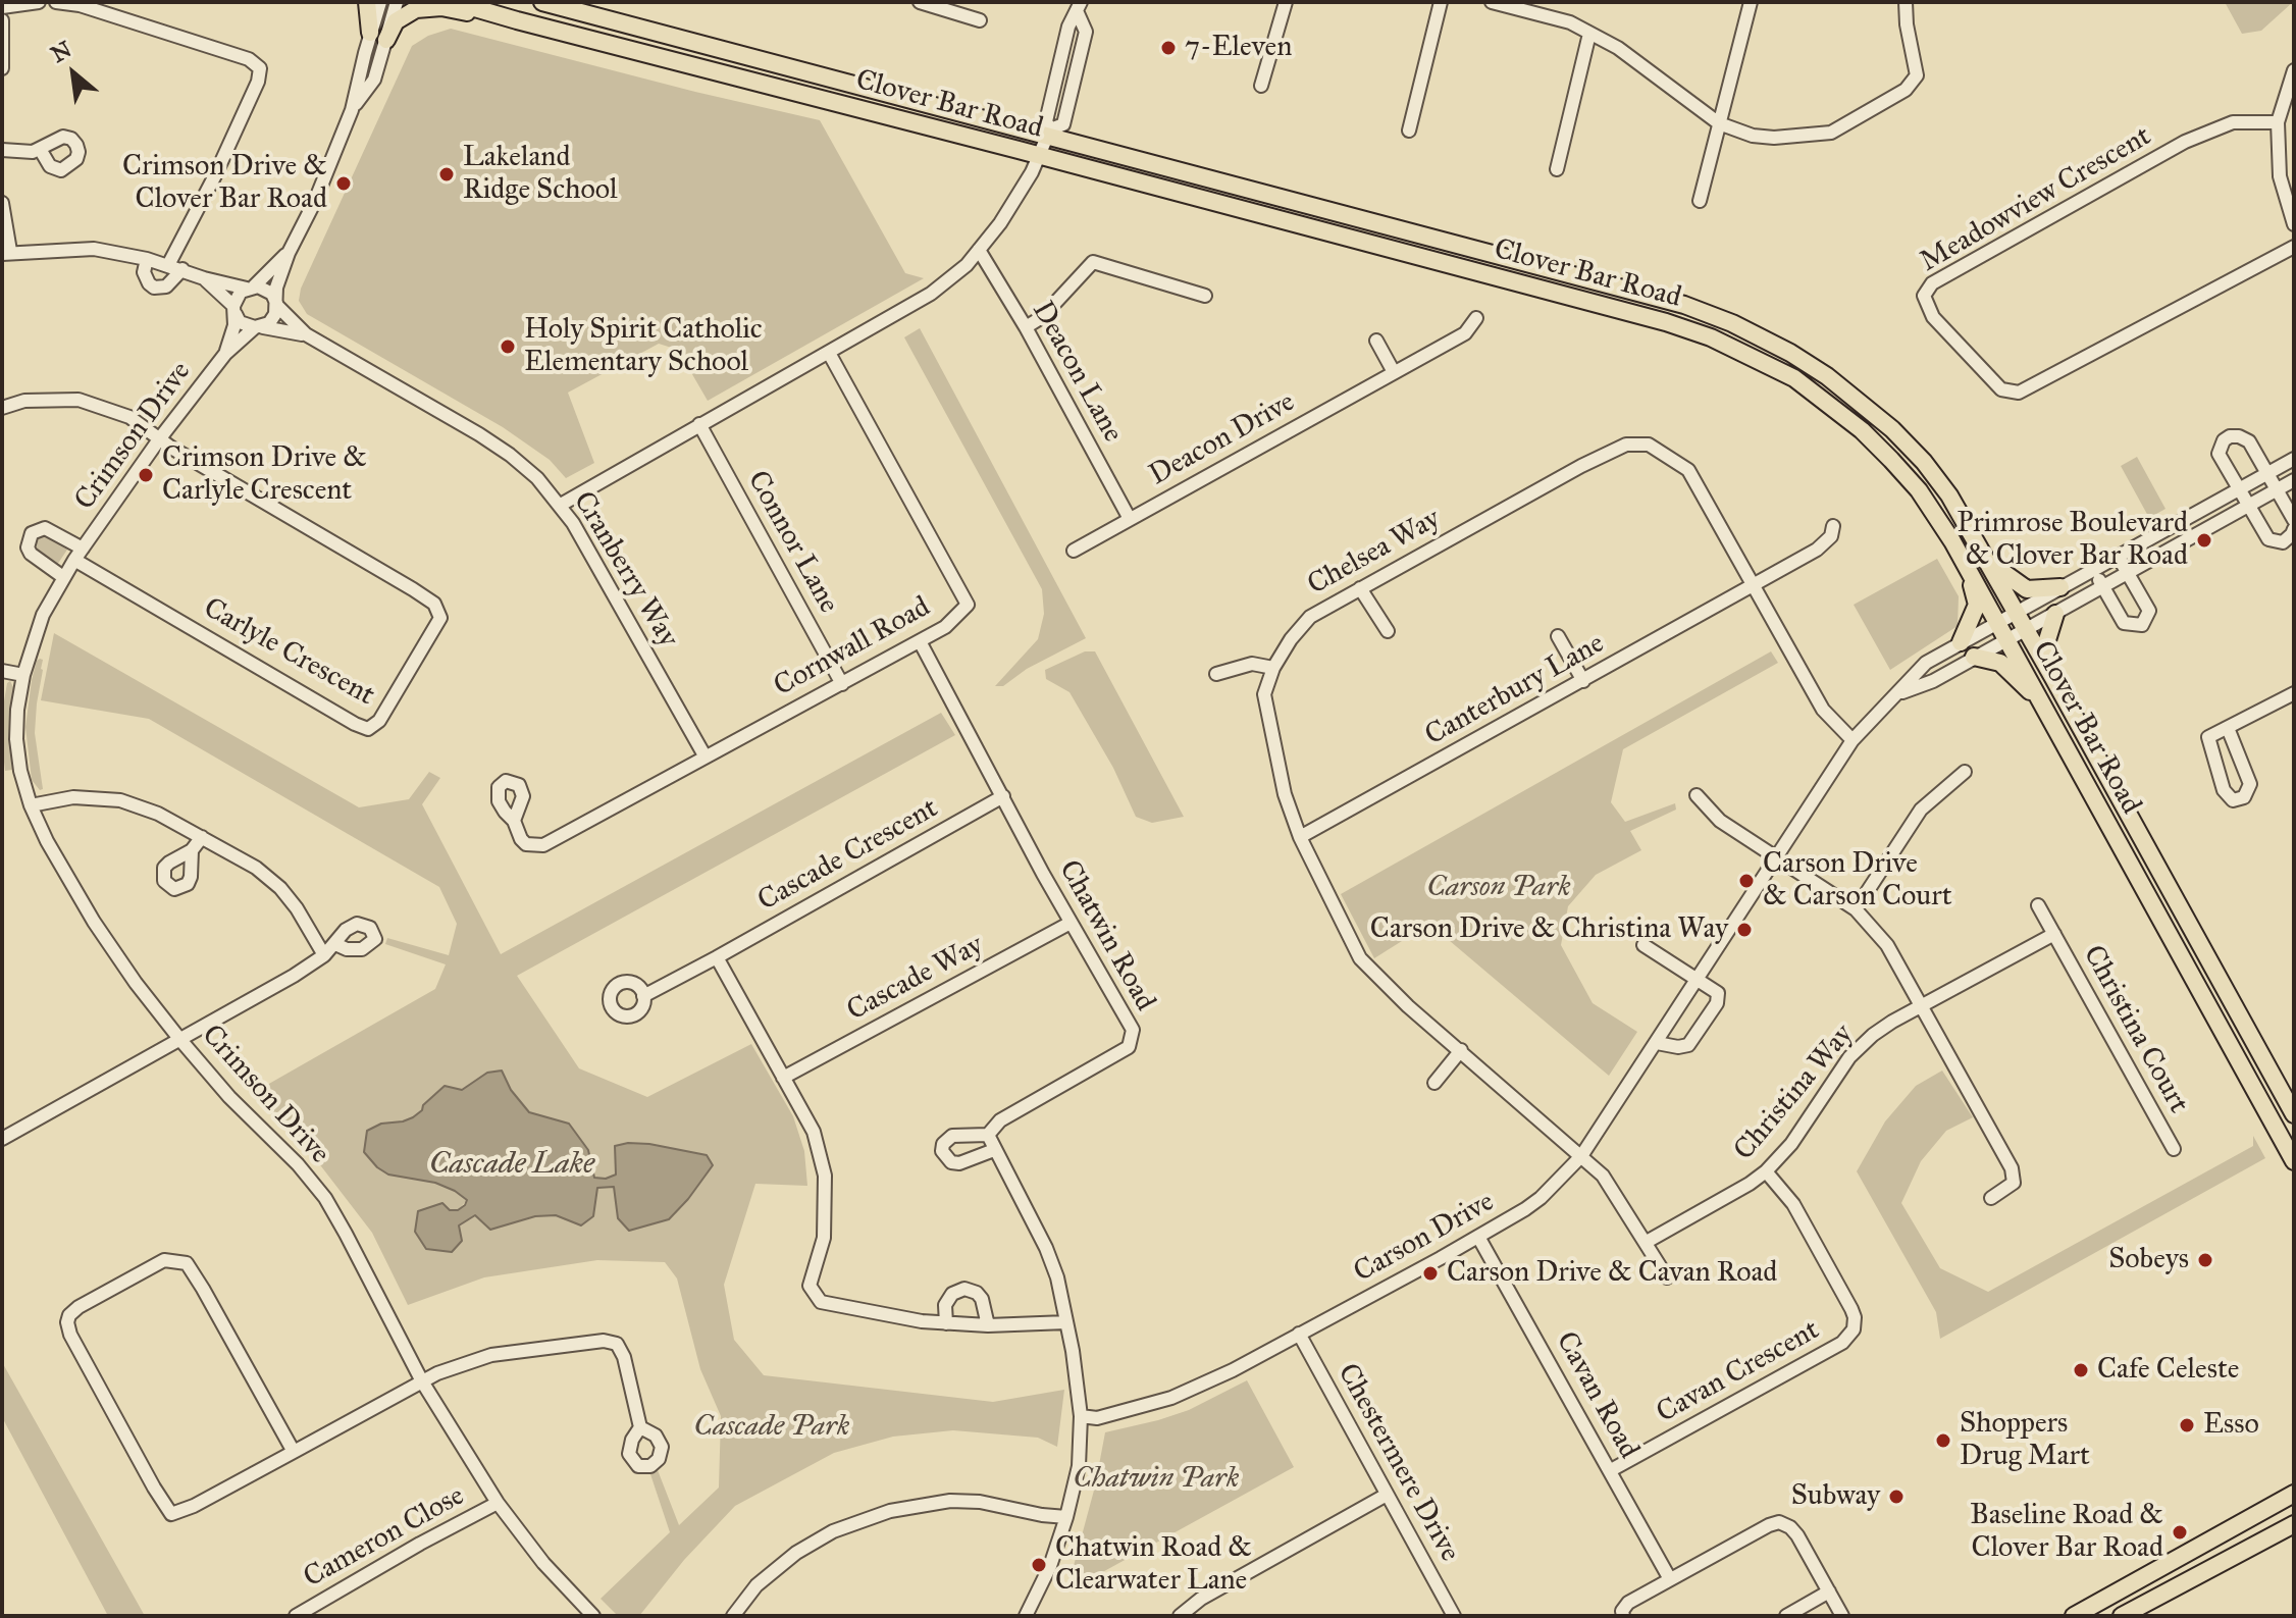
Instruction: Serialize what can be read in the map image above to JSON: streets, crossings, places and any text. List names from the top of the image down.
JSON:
{
  "streets": {
    "main road": ["Clover Bar Road"],
    "street": [
      "Meadowview Crescent",
      "Deacon Lane",
      "Crimson Drive",
      "Deacon Drive",
      "Connor Lane",
      "Chelsea Way",
      "Cranberry Way",
      "Cornwall Road",
      "Carlyle Crescent",
      "Canterbury Lane",
      "Cascade Crescent",
      "Chatwin Road",
      "Cascade Way",
      "Christina Court",
      "Christina Way",
      "Carson Drive",
      "Cavan Crescent",
      "Cavan Road",
      "Chestermere Drive",
      "Cameron Close"
    ]
  },
  "crossings": [
    ["Clover Bar Road", "Carson Drive"],
    ["Deacon Lane", "Deacon Drive"],
    ["Crimson Drive", "Cranberry Way"],
    ["Crimson Drive", "Carlyle Crescent"],
    ["Crimson Drive", "Cameron Close"],
    ["Connor Lane", "Cornwall Road"],
    ["Chelsea Way", "Canterbury Lane"],
    ["Chelsea Way", "Carson Drive"],
    ["Cranberry Way", "Cornwall Road"],
    ["Cornwall Road", "Chatwin Road"],
    ["Cascade Crescent", "Chatwin Road"],
    ["Chatwin Road", "Cascade Way"],
    ["Christina Court", "Christina Way"],
    ["Christina Way", "Cavan Crescent"],
    ["Carson Drive", "Cavan Road"],
    ["Carson Drive", "Chestermere Drive"],
    ["Cavan Crescent", "Cavan Road"]
  ],
  "water": ["Cascade Lake"],
  "parks": ["Carson Park", "Cascade Park", "Chatwin Park"],
  "places": [
    "7-Eleven",
    "Lakeland Ridge School",
    "Crimson Drive & Clover Bar Road",
    "Holy Spirit Catholic Elementary School",
    "Crimson Drive & Carlyle Crescent",
    "Primrose Boulevard & Clover Bar Road",
    "Carson Drive & Carson Court",
    "Carson Drive & Christina Way",
    "Sobeys",
    "Carson Drive & Cavan Road",
    "Cafe Celeste",
    "Esso",
    "Shoppers Drug Mart",
    "Subway",
    "Baseline Road & Clover Bar Road",
    "Chatwin Road & Clearwater Lane"
  ],
  "north": "top left"
}
